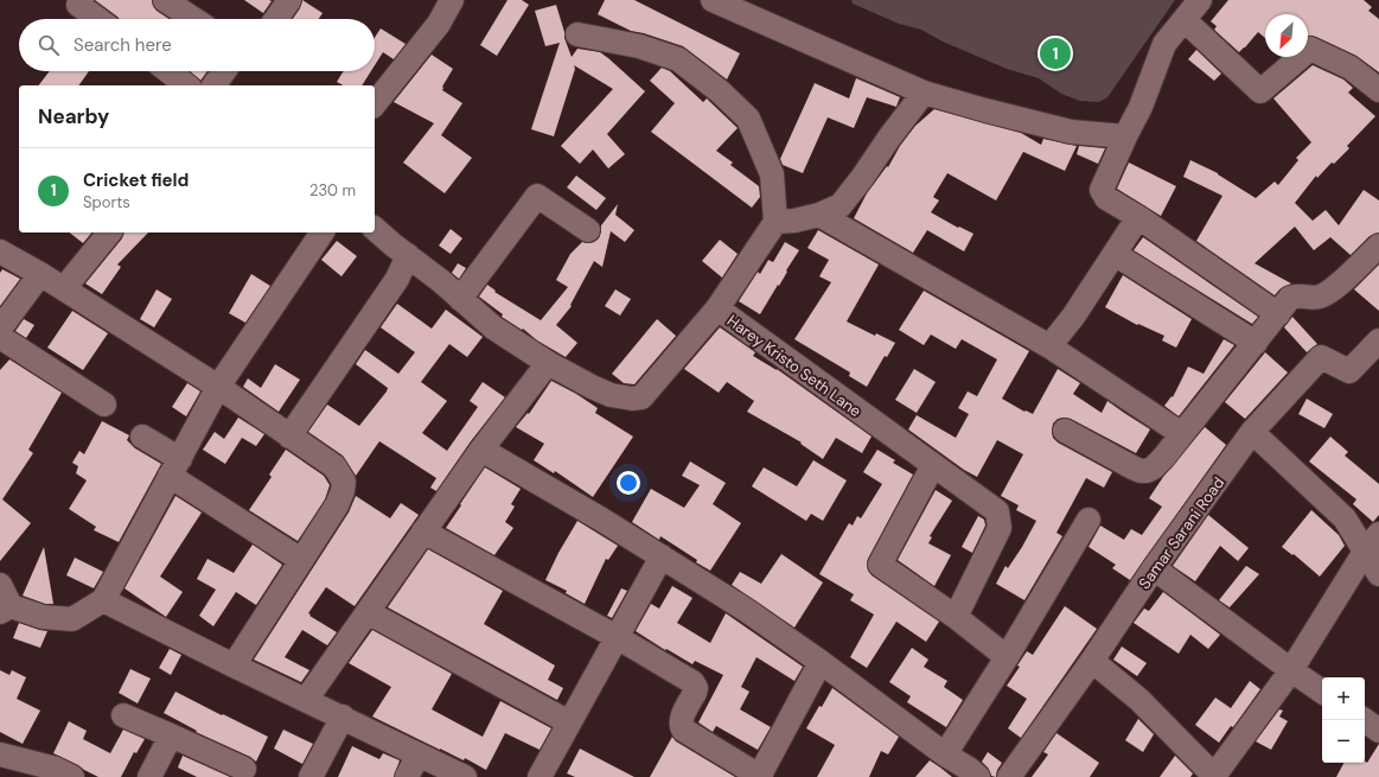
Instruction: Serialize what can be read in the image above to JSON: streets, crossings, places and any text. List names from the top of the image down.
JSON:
{
  "streets": {
    "street": ["Harey Kristo Seth Lane", "Samar Sarani Road"]
  },
  "north": "bottom left",
  "page": {
    "search": "Search here",
    "pins": "1",
    "heading": "Nearby",
    "list": [
      {
        "mark": "1",
        "name": "Cricket field",
        "note": "Sports",
        "value": "230 m"
      }
    ],
    "map_buttons": ["+", "−"]
  }
}
